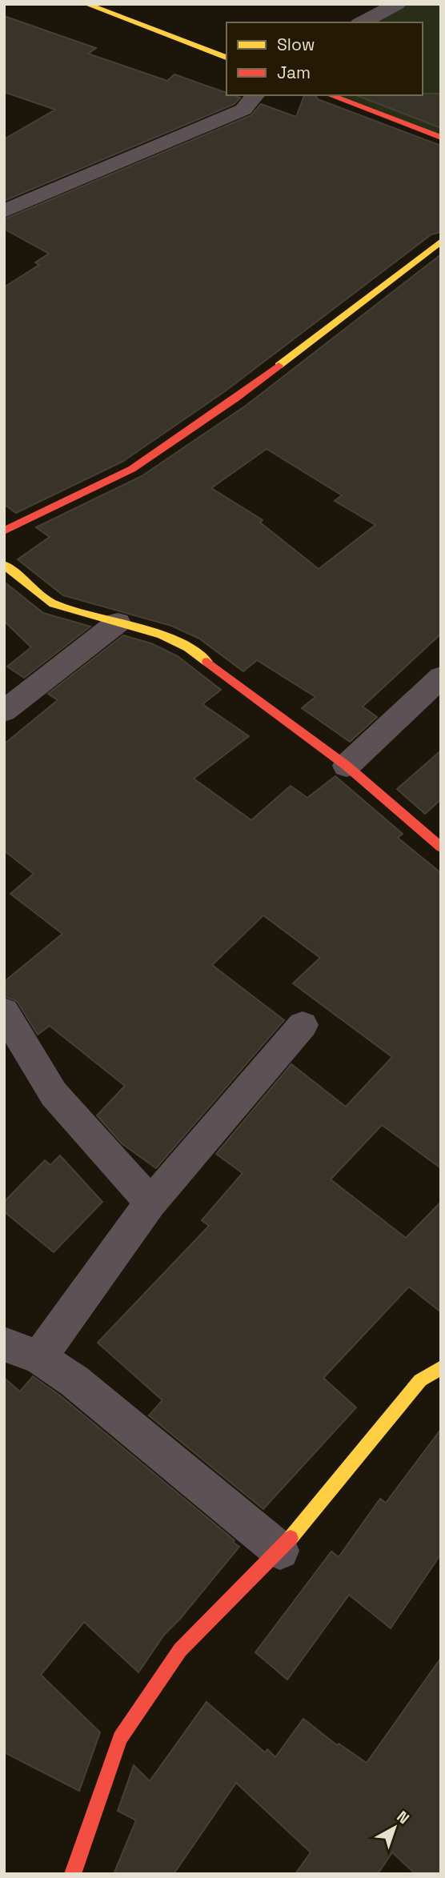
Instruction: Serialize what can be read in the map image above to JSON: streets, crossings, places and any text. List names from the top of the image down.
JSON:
{
  "legend": ["Slow", "Jam"],
  "north": "top right"
}
